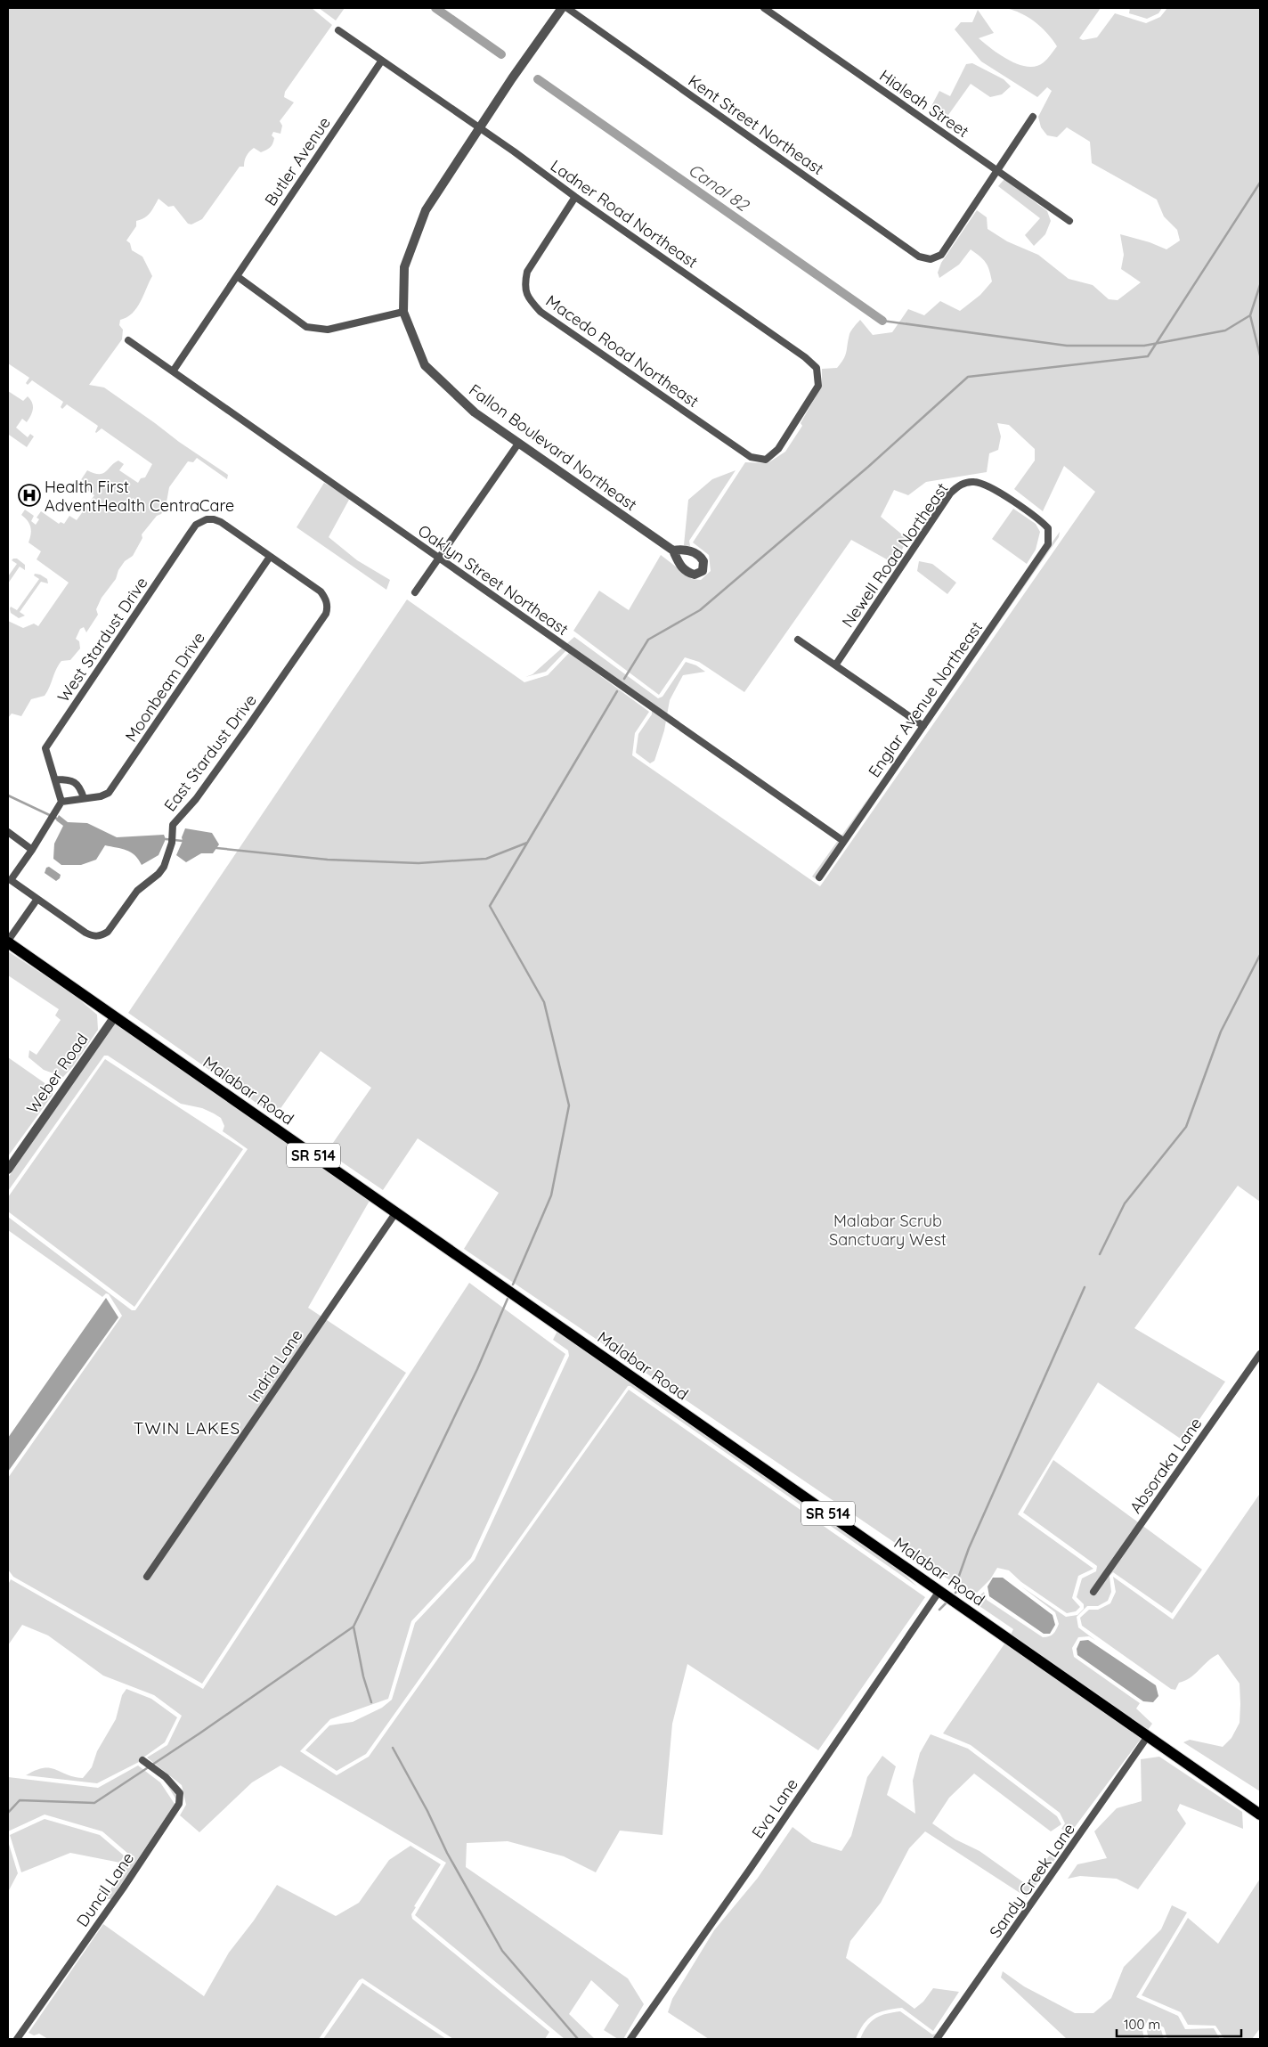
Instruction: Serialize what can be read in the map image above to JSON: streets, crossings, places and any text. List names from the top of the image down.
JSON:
{
  "streets": {
    "main road": ["Malabar Road", "SR 514"],
    "street": [
      "Hialeah Street",
      "Kent Street Northeast",
      "Butler Avenue",
      "Ladner Road Northeast",
      "Macedo Road Northeast",
      "Fallon Boulevard Northeast",
      "Newell Road Northeast",
      "Oaklyn Street Northeast",
      "West Stardust Drive",
      "Moonbeam Drive",
      "Englar Avenue Northeast",
      "East Stardust Drive",
      "Weber Road",
      "Indria Lane",
      "Absoraka Lane",
      "Eva Lane",
      "Sandy Creek Lane",
      "Duncil Lane"
    ]
  },
  "crossings": [
    ["Hialeah Street", "Kent Street Northeast"],
    ["Butler Avenue", "Ladner Road Northeast"],
    ["Butler Avenue", "Oaklyn Street Northeast"],
    ["Ladner Road Northeast", "Macedo Road Northeast"],
    ["Ladner Road Northeast", "Fallon Boulevard Northeast"],
    ["Newell Road Northeast", "Englar Avenue Northeast"],
    ["Oaklyn Street Northeast", "Englar Avenue Northeast"],
    ["West Stardust Drive", "Moonbeam Drive"],
    ["West Stardust Drive", "East Stardust Drive"],
    ["Moonbeam Drive", "East Stardust Drive"],
    ["Weber Road", "Malabar Road"],
    ["Malabar Road", "Indria Lane"],
    ["Malabar Road", "Eva Lane"],
    ["Malabar Road", "Sandy Creek Lane"]
  ],
  "districts": ["TWIN LAKES"],
  "water": ["Canal 82"],
  "parks": ["Malabar Scrub Sanctuary West"],
  "places": {
    "hospital": ["Health First AdventHealth CentraCare"]
  },
  "scale_bar": "100 m"
}
